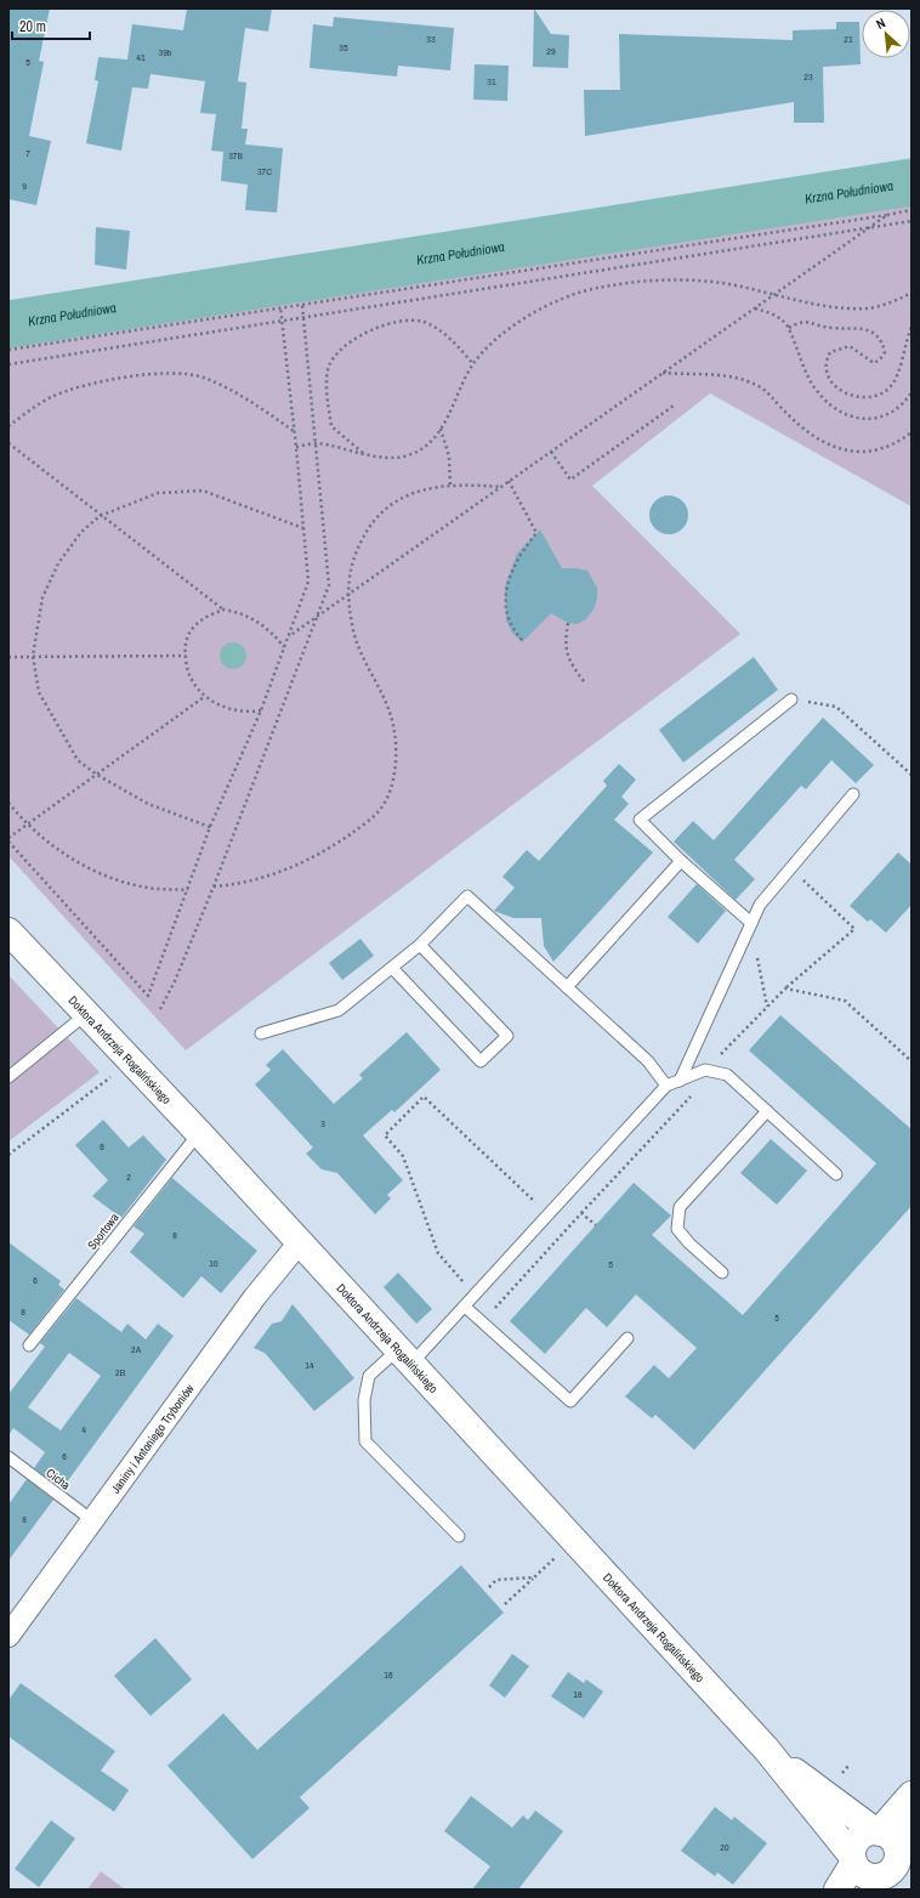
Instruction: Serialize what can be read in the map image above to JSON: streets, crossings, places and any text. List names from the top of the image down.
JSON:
{
  "streets": {
    "street": ["Doktora Andrzeja Rogalińskiego", "Janiny i Antoniego Tryboniów"],
    "lane": ["Sportowa", "Cicha"]
  },
  "crossings": [
    ["Doktora Andrzeja Rogalińskiego", "Sportowa"],
    ["Doktora Andrzeja Rogalińskiego", "Janiny i Antoniego Tryboniów"],
    ["Janiny i Antoniego Tryboniów", "Cicha"]
  ],
  "water": ["Krzna Południowa"],
  "house_numbers": [
    "33",
    "21",
    "35",
    "29",
    "39b",
    "41",
    "5",
    "23",
    "31",
    "7",
    "37B",
    "37C",
    "9",
    "3",
    "6",
    "2",
    "8",
    "10",
    "5",
    "6",
    "8",
    "5",
    "2A",
    "14",
    "2B",
    "4",
    "6",
    "8",
    "16",
    "18",
    "20"
  ],
  "scale_bar": "20 m",
  "north": "top left"
}
